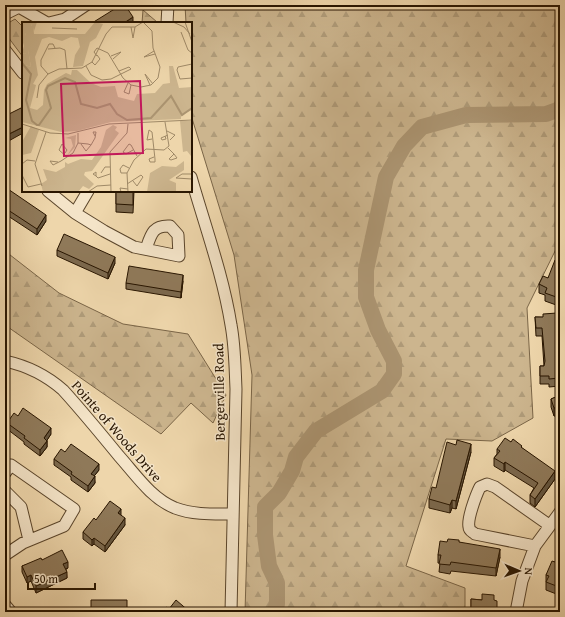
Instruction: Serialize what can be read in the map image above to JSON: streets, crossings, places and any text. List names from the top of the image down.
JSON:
{
  "streets": {
    "street": ["Bergerville Road", "Pointe of Woods Drive"]
  },
  "crossings": [
    ["Bergerville Road", "Pointe of Woods Drive"]
  ],
  "scale_bar": "50 m",
  "north": "right"
}
